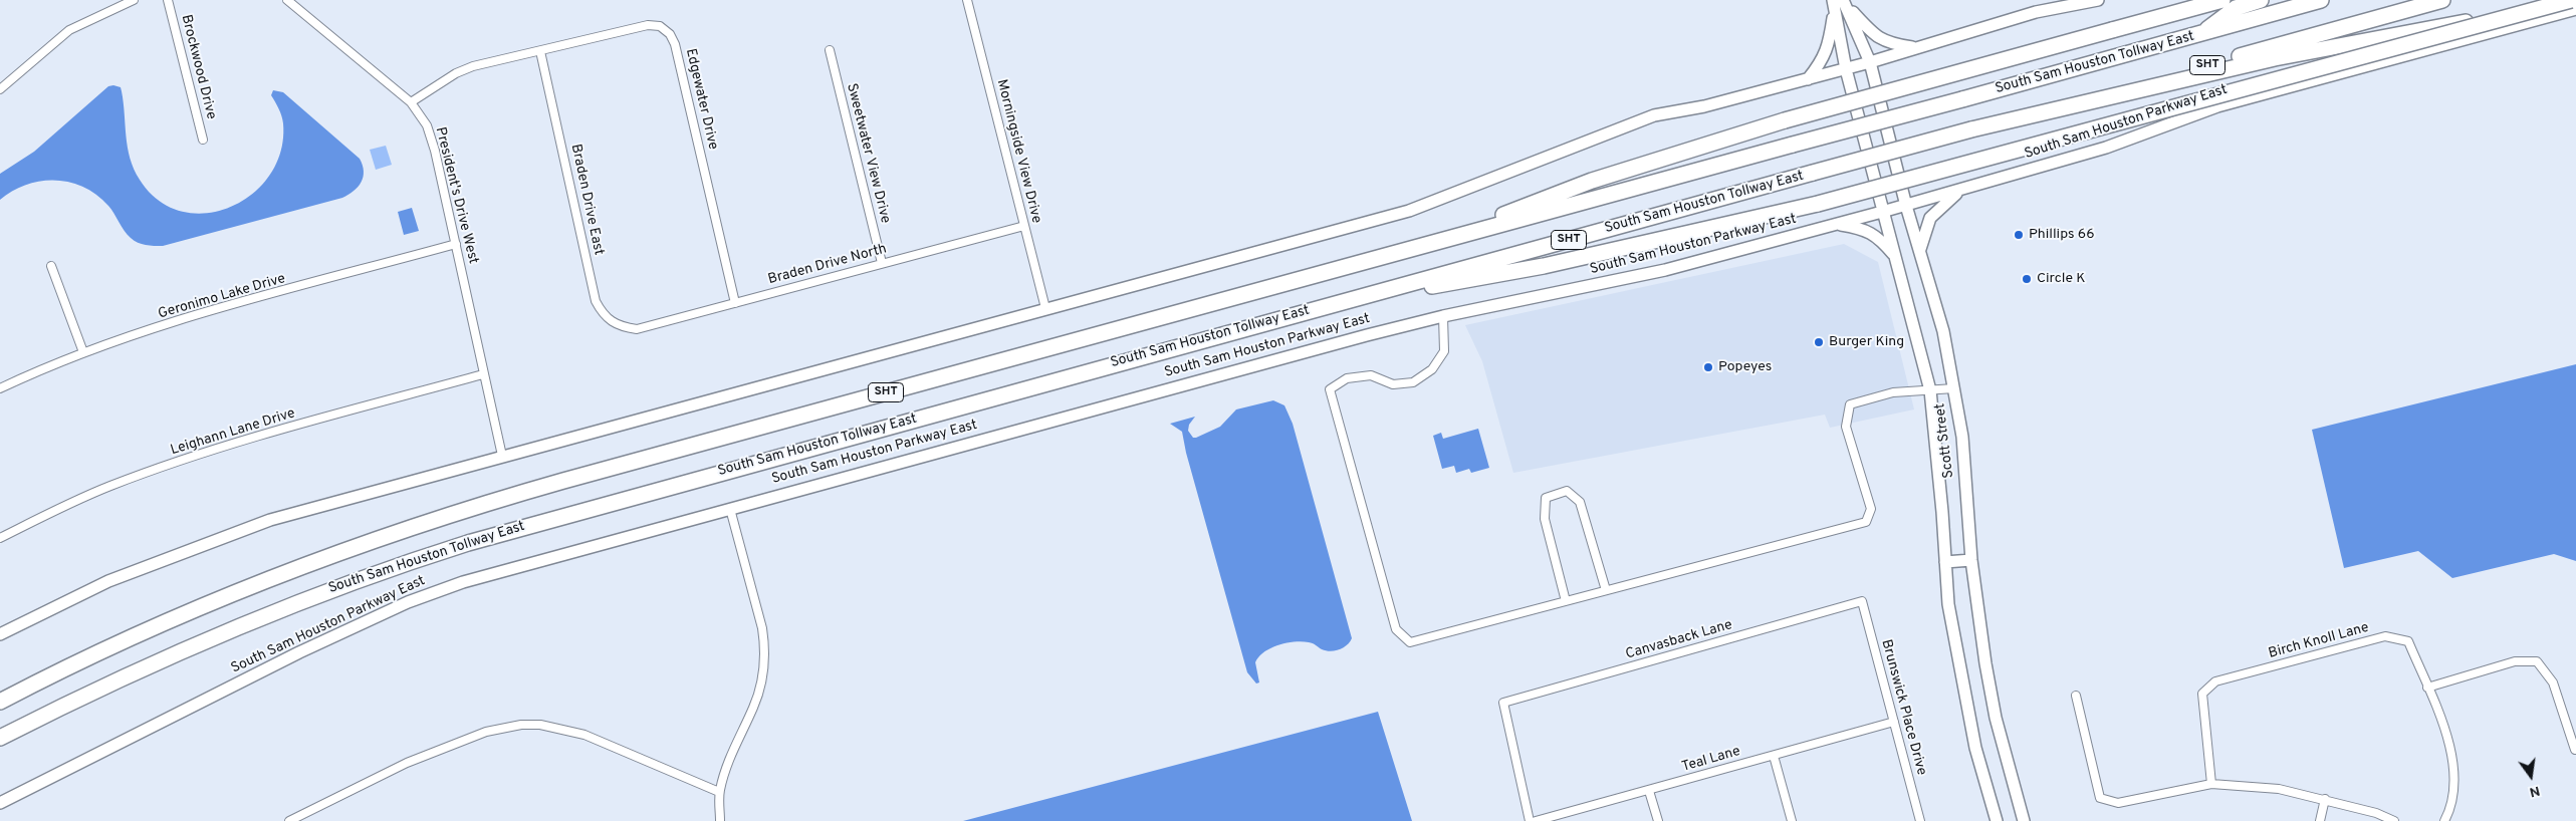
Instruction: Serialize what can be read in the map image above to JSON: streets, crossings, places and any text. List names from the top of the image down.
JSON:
{
  "streets": {
    "highway": ["South Sam Houston Tollway East", "SHT"],
    "main road": ["South Sam Houston Parkway East", "Scott Street"],
    "street": [
      "Brockwood Drive",
      "Edgewater Drive",
      "Morningside View Drive",
      "Sweetwater View Drive",
      "President's Drive West",
      "Braden Drive East",
      "Braden Drive North",
      "Geronimo Lake Drive",
      "Leighann Lane Drive",
      "Canvasback Lane",
      "Birch Knoll Lane",
      "Brunswick Place Drive",
      "Teal Lane"
    ]
  },
  "crossings": [
    ["Edgewater Drive", "President's Drive West"],
    ["Edgewater Drive", "Braden Drive East"],
    ["Edgewater Drive", "Braden Drive North"],
    ["South Sam Houston Parkway East", "Scott Street"],
    ["Morningside View Drive", "Braden Drive North"],
    ["Sweetwater View Drive", "Braden Drive North"],
    ["President's Drive West", "Geronimo Lake Drive"],
    ["President's Drive West", "Leighann Lane Drive"],
    ["Braden Drive East", "Braden Drive North"],
    ["Canvasback Lane", "Brunswick Place Drive"],
    ["Brunswick Place Drive", "Teal Lane"]
  ],
  "places": [
    "Phillips 66",
    "Circle K",
    "Burger King",
    "Popeyes"
  ],
  "north": "bottom"
}
